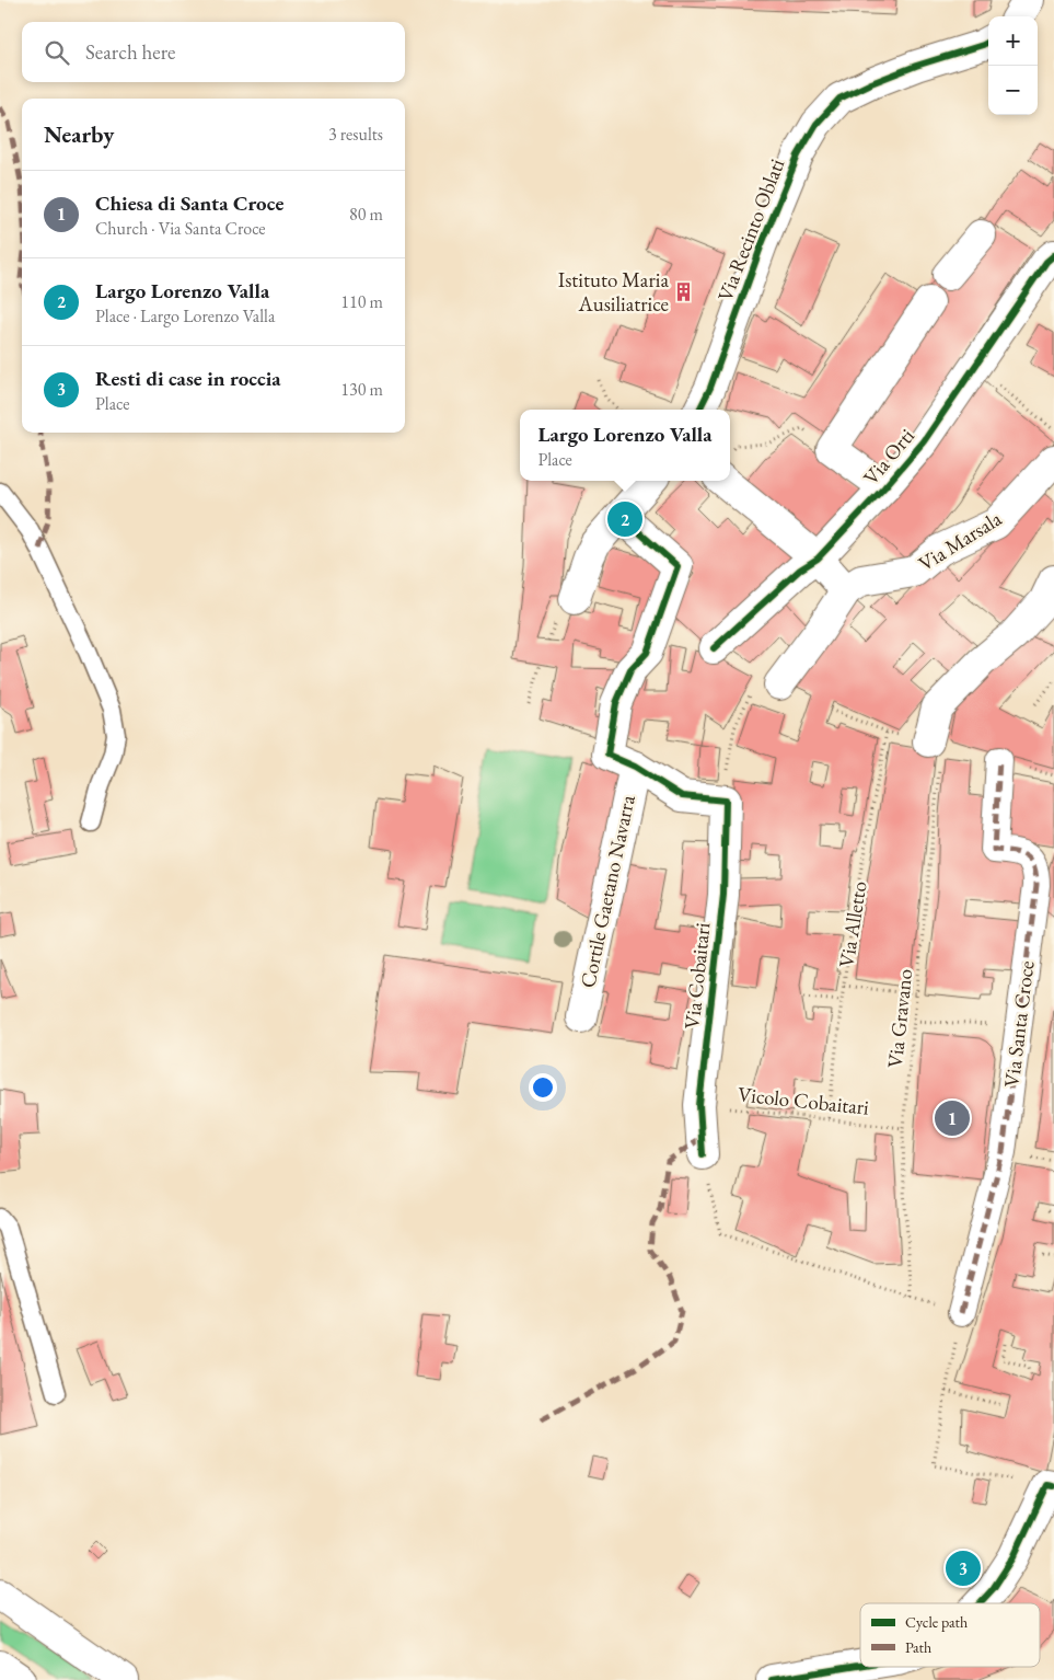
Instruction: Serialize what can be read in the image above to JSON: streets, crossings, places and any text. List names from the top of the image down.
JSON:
{
  "streets": {
    "street": [
      "Via Recinto Oblati",
      "Via Orti",
      "Via Marsala",
      "Cortile Gaetano Navarra",
      "Via Cobaitari",
      "Via Santa Croce"
    ],
    "path": ["Via Alletto", "Via Gravano", "Vicolo Cobaitari"]
  },
  "crossings": [
    ["Via Alletto", "Vicolo Cobaitari"],
    ["Via Cobaitari", "Vicolo Cobaitari"],
    ["Via Gravano", "Via Santa Croce"],
    ["Via Gravano", "Vicolo Cobaitari"]
  ],
  "places": {
    "building": ["Istituto Maria Ausiliatrice"]
  },
  "legend": ["Cycle path", "Path"],
  "page": {
    "map_buttons": ["+", "−"],
    "search": "Search here",
    "heading": ["Nearby", "3 results"],
    "list": [
      {
        "mark": "1",
        "name": "Chiesa di Santa Croce",
        "note": "Church · Via Santa Croce",
        "value": "80 m"
      },
      {
        "mark": "2",
        "name": "Largo Lorenzo Valla",
        "note": "Place · Largo Lorenzo Valla",
        "value": "110 m"
      },
      {
        "mark": "3",
        "name": "Resti di case in roccia",
        "note": "Place",
        "value": "130 m"
      }
    ],
    "popup": ["Largo Lorenzo Valla", "Place"],
    "pins": ["2", "1", "3"]
  }
}
